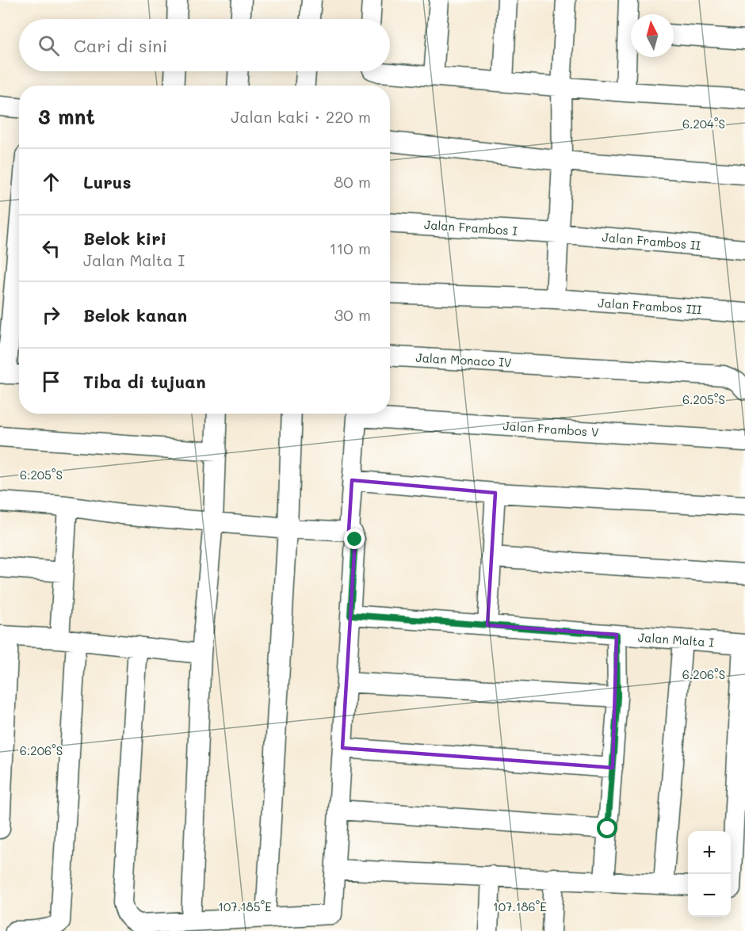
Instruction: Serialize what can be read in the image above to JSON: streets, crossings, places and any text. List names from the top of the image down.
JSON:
{
  "streets": {
    "street": [
      "Jalan Frambos I",
      "Jalan Frambos II",
      "Jalan Frambos III",
      "Jalan Monaco IV",
      "Jalan Frambos V",
      "Jalan Malta I"
    ]
  },
  "crossings": [
    ["Jalan Frambos I", "Jalan Frambos II"]
  ],
  "north": "top",
  "page": {
    "search": "Cari di sini",
    "heading": ["3 mnt", "Jalan kaki · 220 m"],
    "list": [
      ["Lurus", "80 m"],
      ["Belok kiri", "Jalan Malta I", "110 m"],
      ["Belok kanan", "30 m"],
      "Tiba di tujuan"
    ],
    "map_buttons": ["+", "−"]
  },
  "coordinates": [
    "6.204°S",
    "6.205°S",
    "6.206°S",
    "107.185°E",
    "107.186°E"
  ]
}
